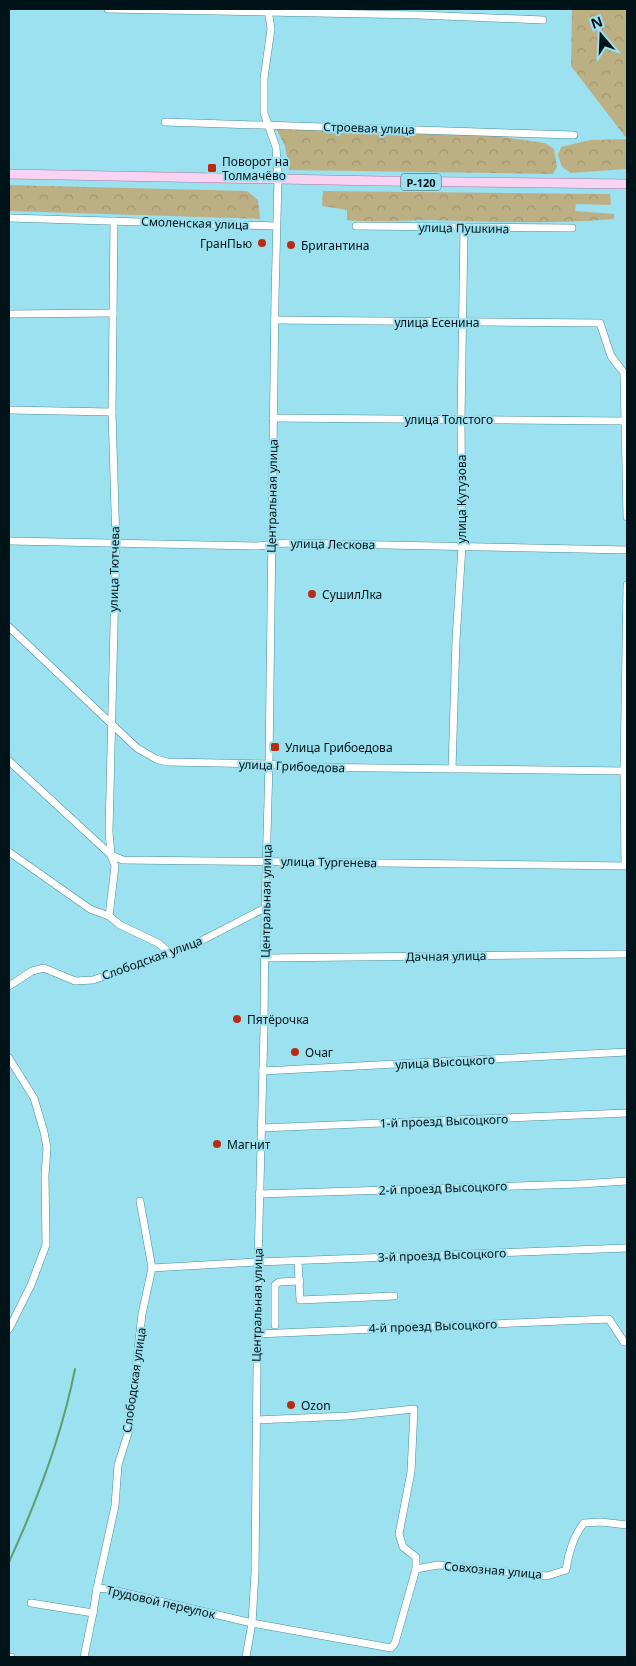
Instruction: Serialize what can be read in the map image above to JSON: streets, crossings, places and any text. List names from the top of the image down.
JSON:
{
  "streets": {
    "main road": ["Р-120"],
    "street": [
      "Строевая улица",
      "Смоленская улица",
      "улица Пушкина",
      "улица Есенина",
      "улица Толстого",
      "Центральная улица",
      "улица Кутузова",
      "улица Лескова",
      "улица Тютчева",
      "улица Грибоедова",
      "улица Тургенева",
      "Дачная улица",
      "Слободская улица",
      "улица Высоцкого",
      "1-й проезд Высоцкого",
      "2-й проезд Высоцкого",
      "3-й проезд Высоцкого",
      "4-й проезд Высоцкого",
      "Совхозная улица",
      "Трудовой переулок"
    ]
  },
  "crossings": [
    ["Строевая улица", "Центральная улица"],
    ["Р-120", "Центральная улица"],
    ["Смоленская улица", "Центральная улица"],
    ["Смоленская улица", "улица Тютчева"],
    ["улица Пушкина", "улица Кутузова"],
    ["улица Есенина", "Центральная улица"],
    ["улица Есенина", "улица Кутузова"],
    ["улица Толстого", "Центральная улица"],
    ["улица Толстого", "улица Кутузова"],
    ["Центральная улица", "улица Лескова"],
    ["Центральная улица", "улица Грибоедова"],
    ["Центральная улица", "улица Тургенева"],
    ["Центральная улица", "Дачная улица"],
    ["Центральная улица", "Слободская улица"],
    ["Центральная улица", "улица Высоцкого"],
    ["Центральная улица", "1-й проезд Высоцкого"],
    ["Центральная улица", "2-й проезд Высоцкого"],
    ["Центральная улица", "3-й проезд Высоцкого"],
    ["Центральная улица", "4-й проезд Высоцкого"],
    ["Центральная улица", "Трудовой переулок"],
    ["улица Кутузова", "улица Лескова"],
    ["улица Кутузова", "улица Грибоедова"],
    ["улица Лескова", "улица Тютчева"],
    ["улица Тютчева", "улица Грибоедова"],
    ["улица Тютчева", "улица Тургенева"],
    ["Слободская улица", "3-й проезд Высоцкого"],
    ["Слободская улица", "Трудовой переулок"]
  ],
  "places": {
    "transit": ["Поворот на Толмачёво", "Улица Грибоедова"],
    "other": [
      "ГранПью",
      "Бригантина",
      "СушилЛка",
      "Пятёрочка",
      "Очаг",
      "Магнит",
      "Ozon"
    ]
  },
  "north": "top"
}
